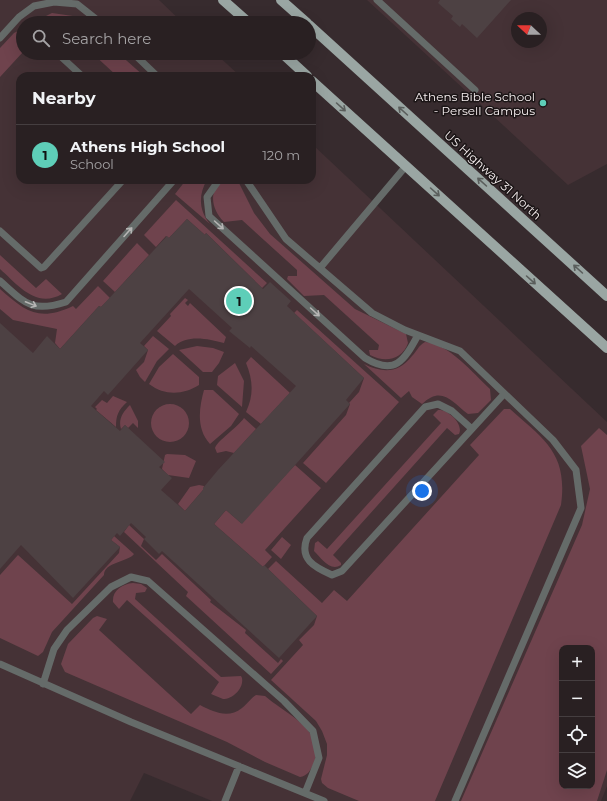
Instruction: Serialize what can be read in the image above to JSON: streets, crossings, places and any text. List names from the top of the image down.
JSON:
{
  "streets": {
    "main road": ["US Highway 31 North"]
  },
  "places": ["Athens Bible School - Persell Campus"],
  "north": "left",
  "page": {
    "search": "Search here",
    "heading": "Nearby",
    "list": [
      {
        "mark": "1",
        "name": "Athens High School",
        "note": "School",
        "value": "120 m"
      }
    ],
    "pins": "1",
    "map_buttons": ["+", "−"]
  }
}
